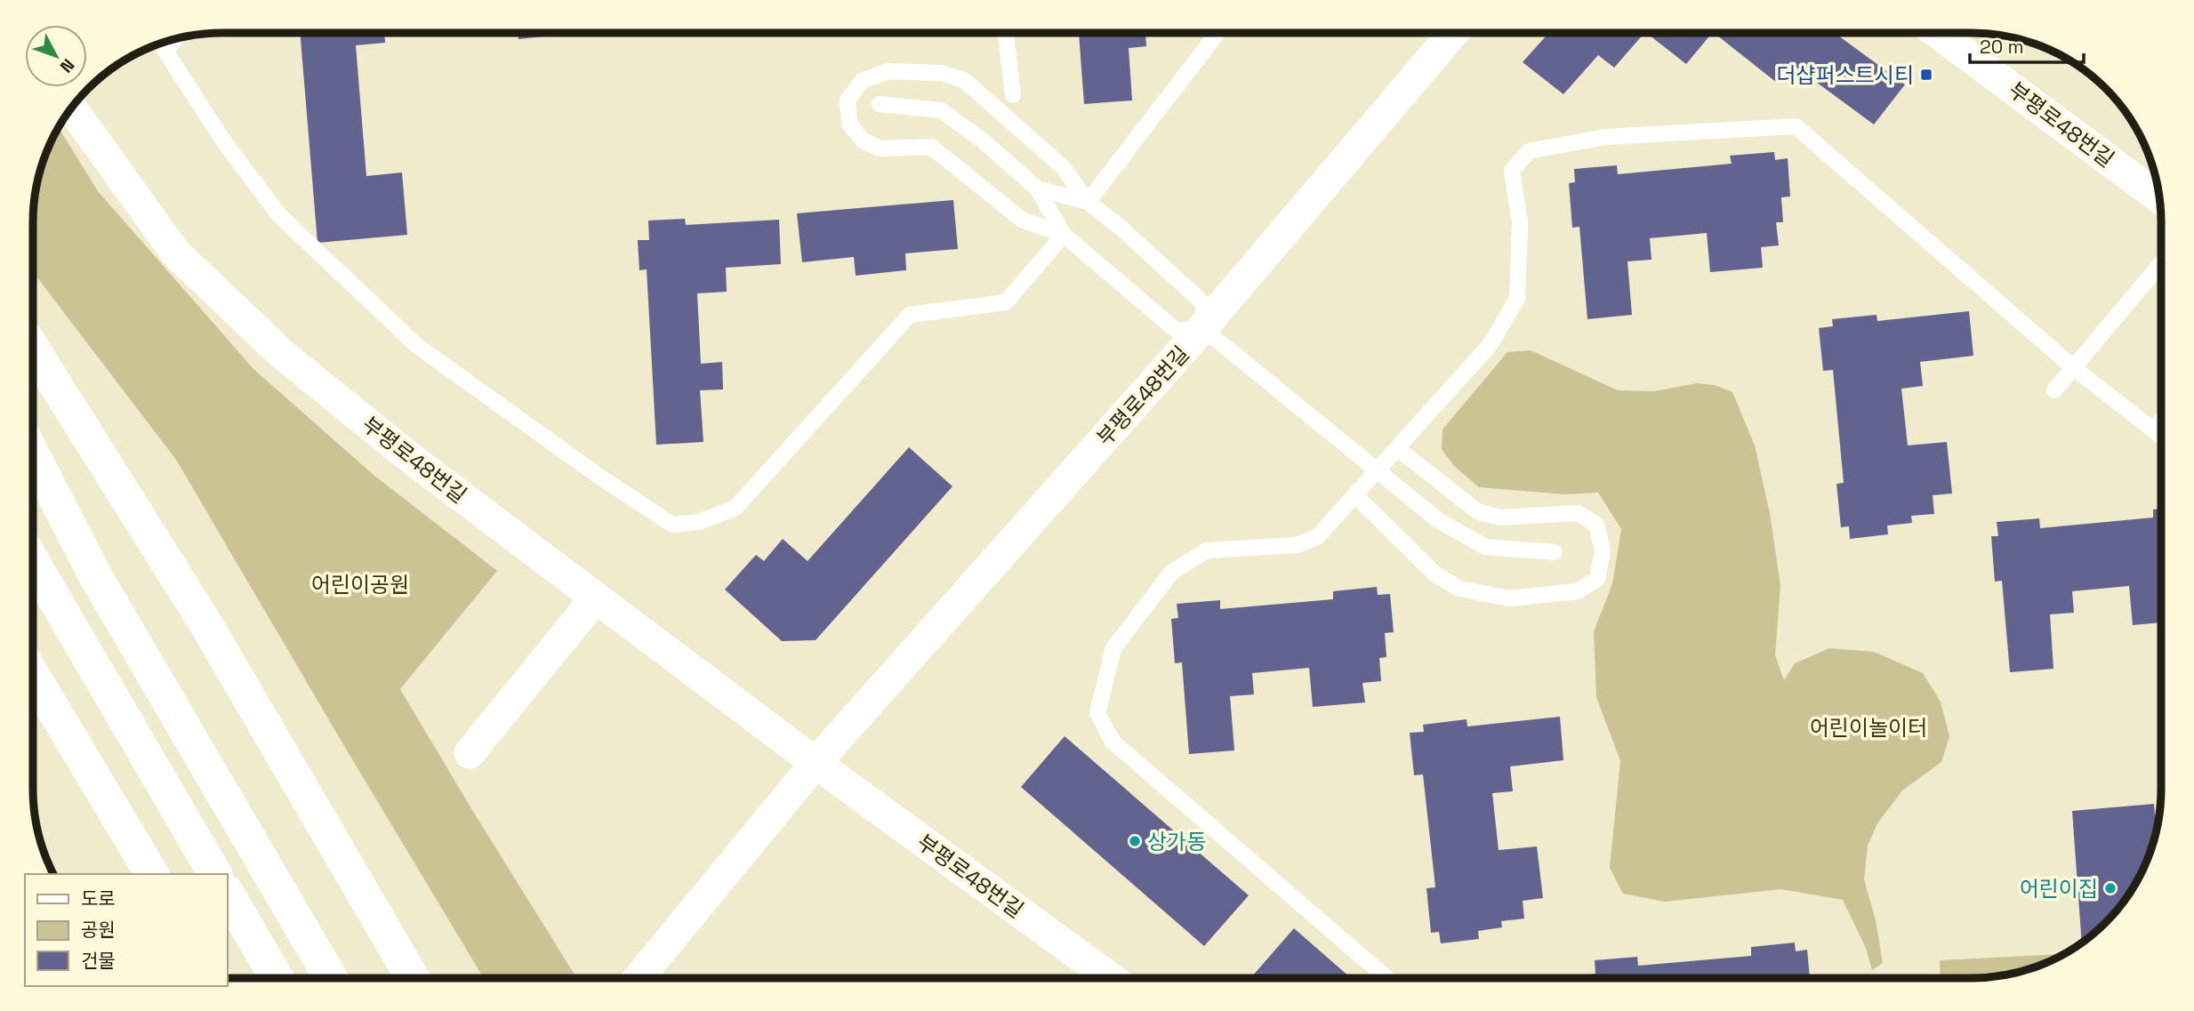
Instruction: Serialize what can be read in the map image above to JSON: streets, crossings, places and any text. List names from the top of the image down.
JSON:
{
  "streets": {
    "street": ["부평로48번길"]
  },
  "parks": ["어린이공원", "어린이놀이터"],
  "places": {
    "transit": ["더샵퍼스트시티"],
    "other": ["상가동", "어린이집"]
  },
  "legend": ["도로", "공원", "건물"],
  "scale_bar": "20 m",
  "north": "bottom right"
}
